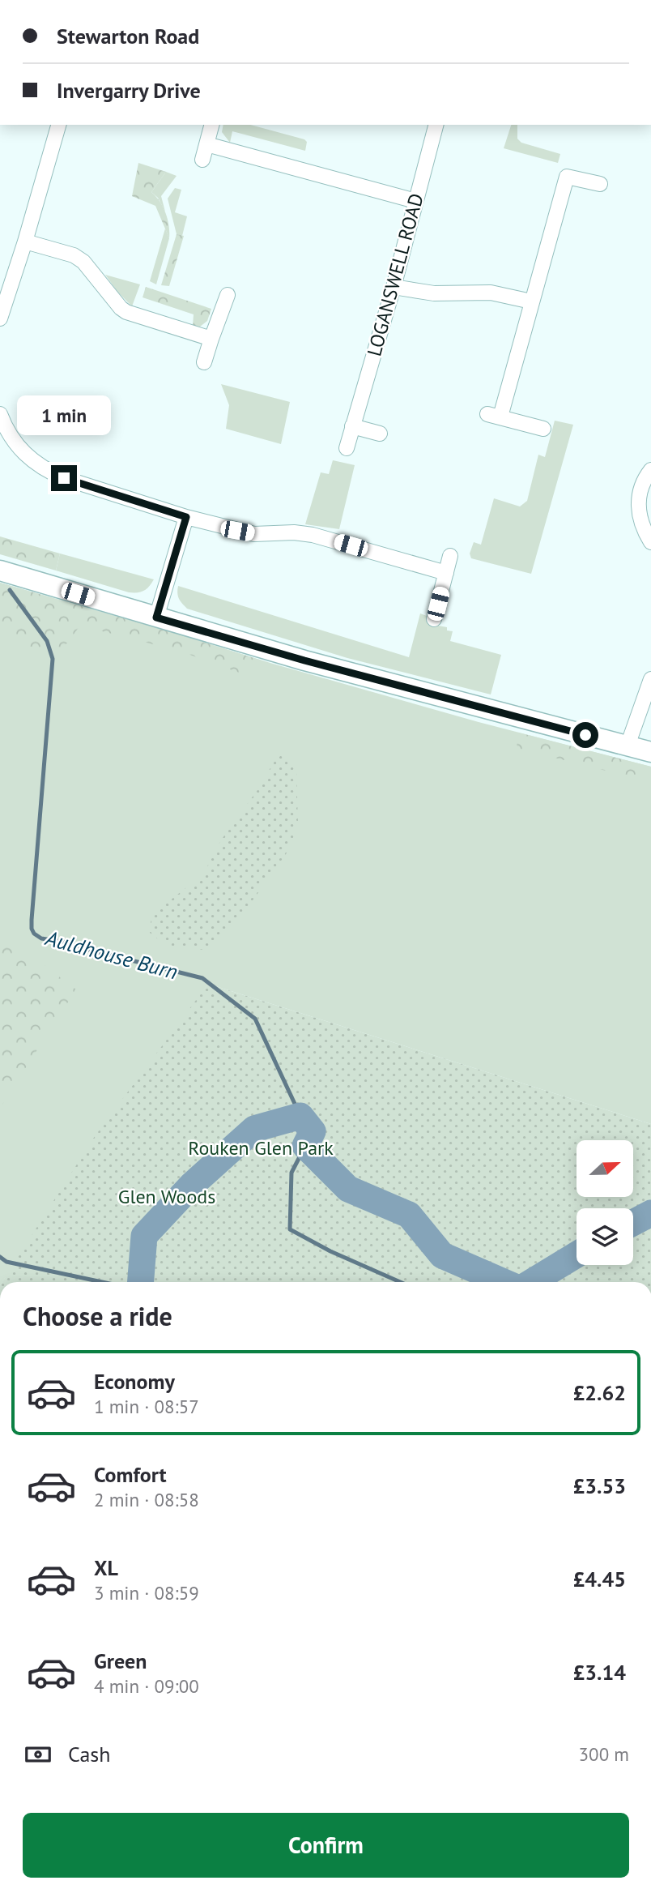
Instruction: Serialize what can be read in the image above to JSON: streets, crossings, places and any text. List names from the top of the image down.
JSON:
{
  "streets": {
    "street": ["LOGANSWELL ROAD"]
  },
  "water": ["Auldhouse Burn"],
  "parks": ["Rouken Glen Park", "Glen Woods"],
  "north": "right",
  "page": {
    "banner": ["Stewarton Road", "Invergarry Drive"],
    "bubble": "1 min",
    "heading": "Choose a ride",
    "list": [
      {
        "name": "Economy",
        "note": "1 min · 08:57",
        "value": "£2.62"
      },
      {
        "name": "Comfort",
        "note": "2 min · 08:58",
        "value": "£3.53"
      },
      {
        "name": "XL",
        "note": "3 min · 08:59",
        "value": "£4.45"
      },
      {
        "name": "Green",
        "note": "4 min · 09:00",
        "value": "£3.14"
      }
    ],
    "pay": ["Cash", "300 m"],
    "buttons": "Confirm"
  }
}
